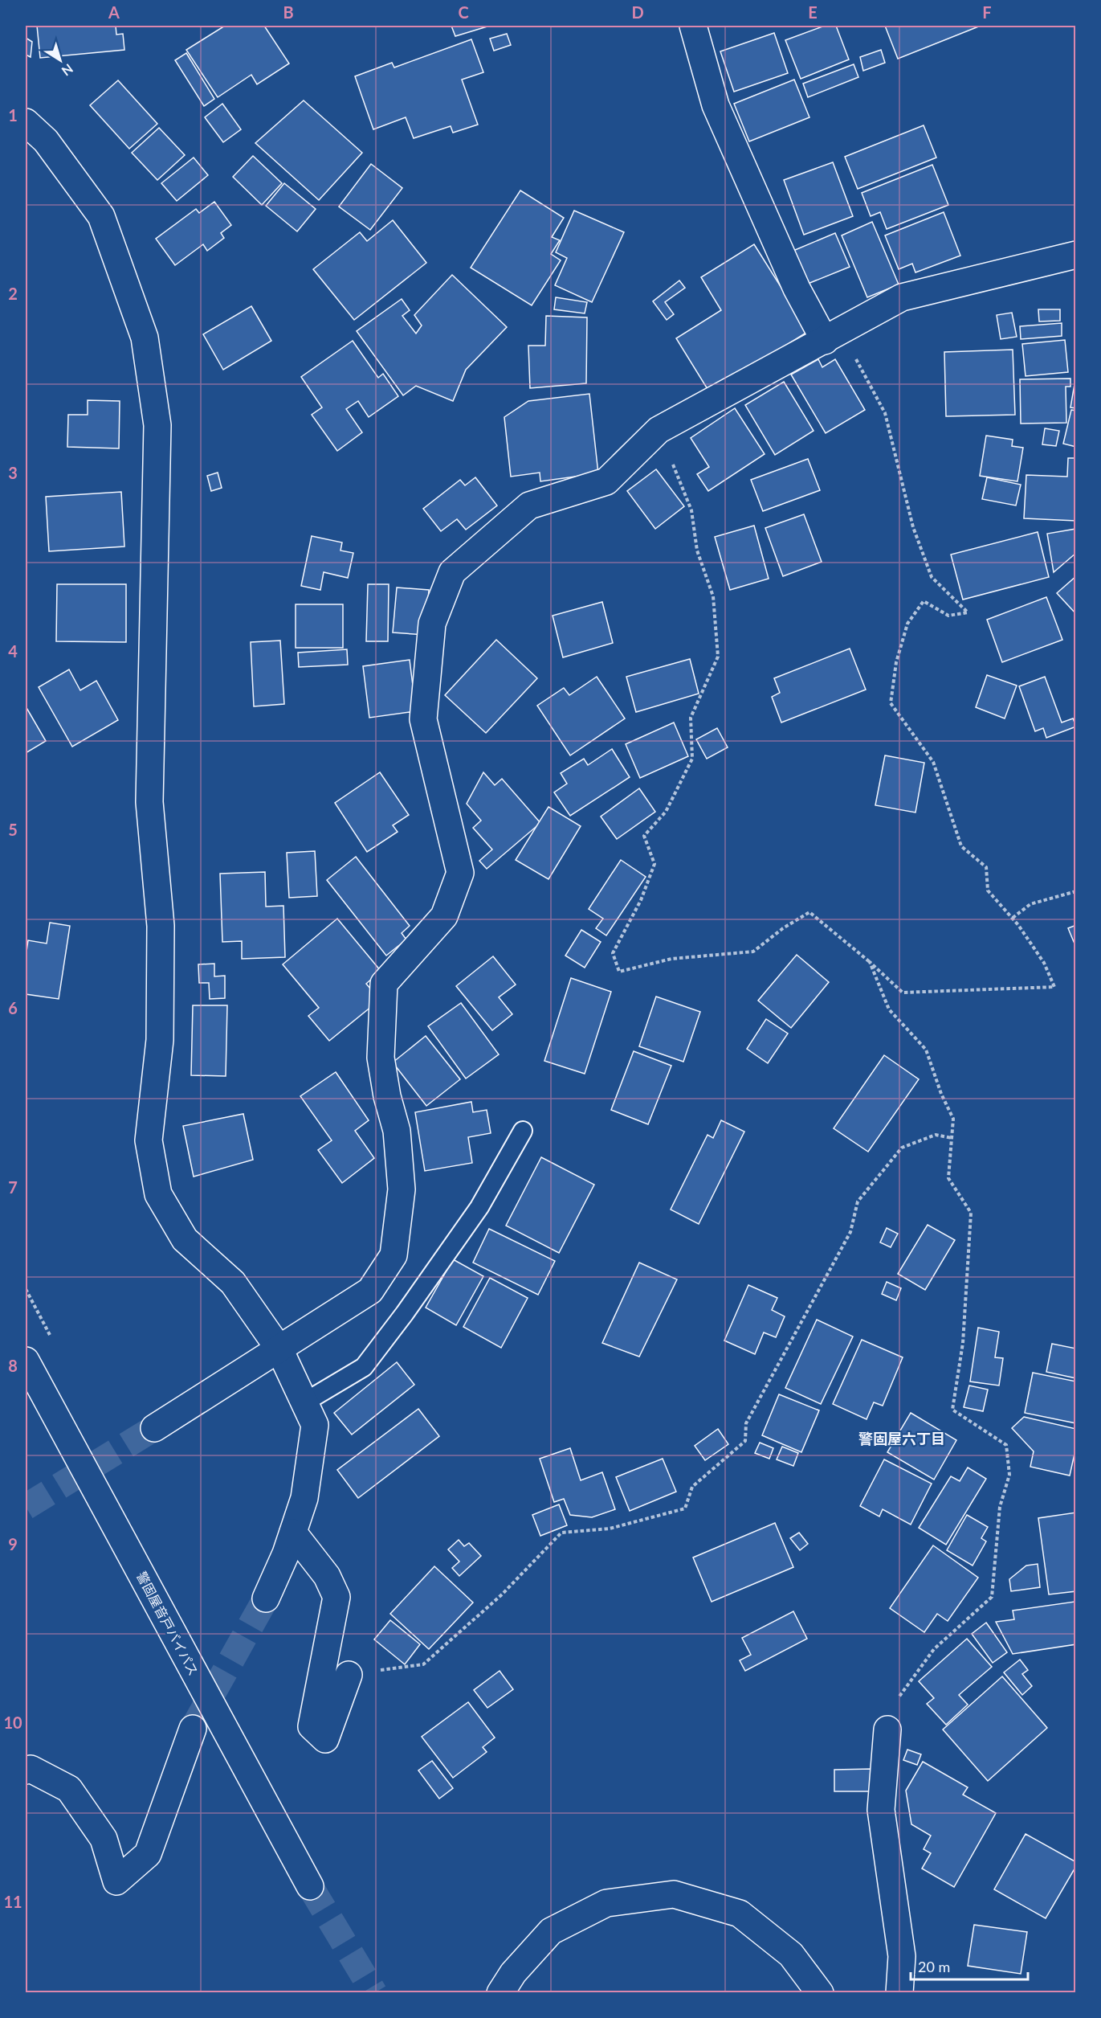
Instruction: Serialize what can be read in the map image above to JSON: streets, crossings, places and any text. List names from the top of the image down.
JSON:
{
  "streets": {
    "main road": ["警固屋音戸バイパス"]
  },
  "districts": ["警固屋六丁目"],
  "scale_bar": "20 m",
  "north": "bottom right",
  "grid": {
    "columns": [
      "A",
      "B",
      "C",
      "D",
      "E",
      "F"
    ],
    "rows": [
      "1",
      "2",
      "3",
      "4",
      "5",
      "6",
      "7",
      "8",
      "9",
      "10",
      "11"
    ]
  }
}
